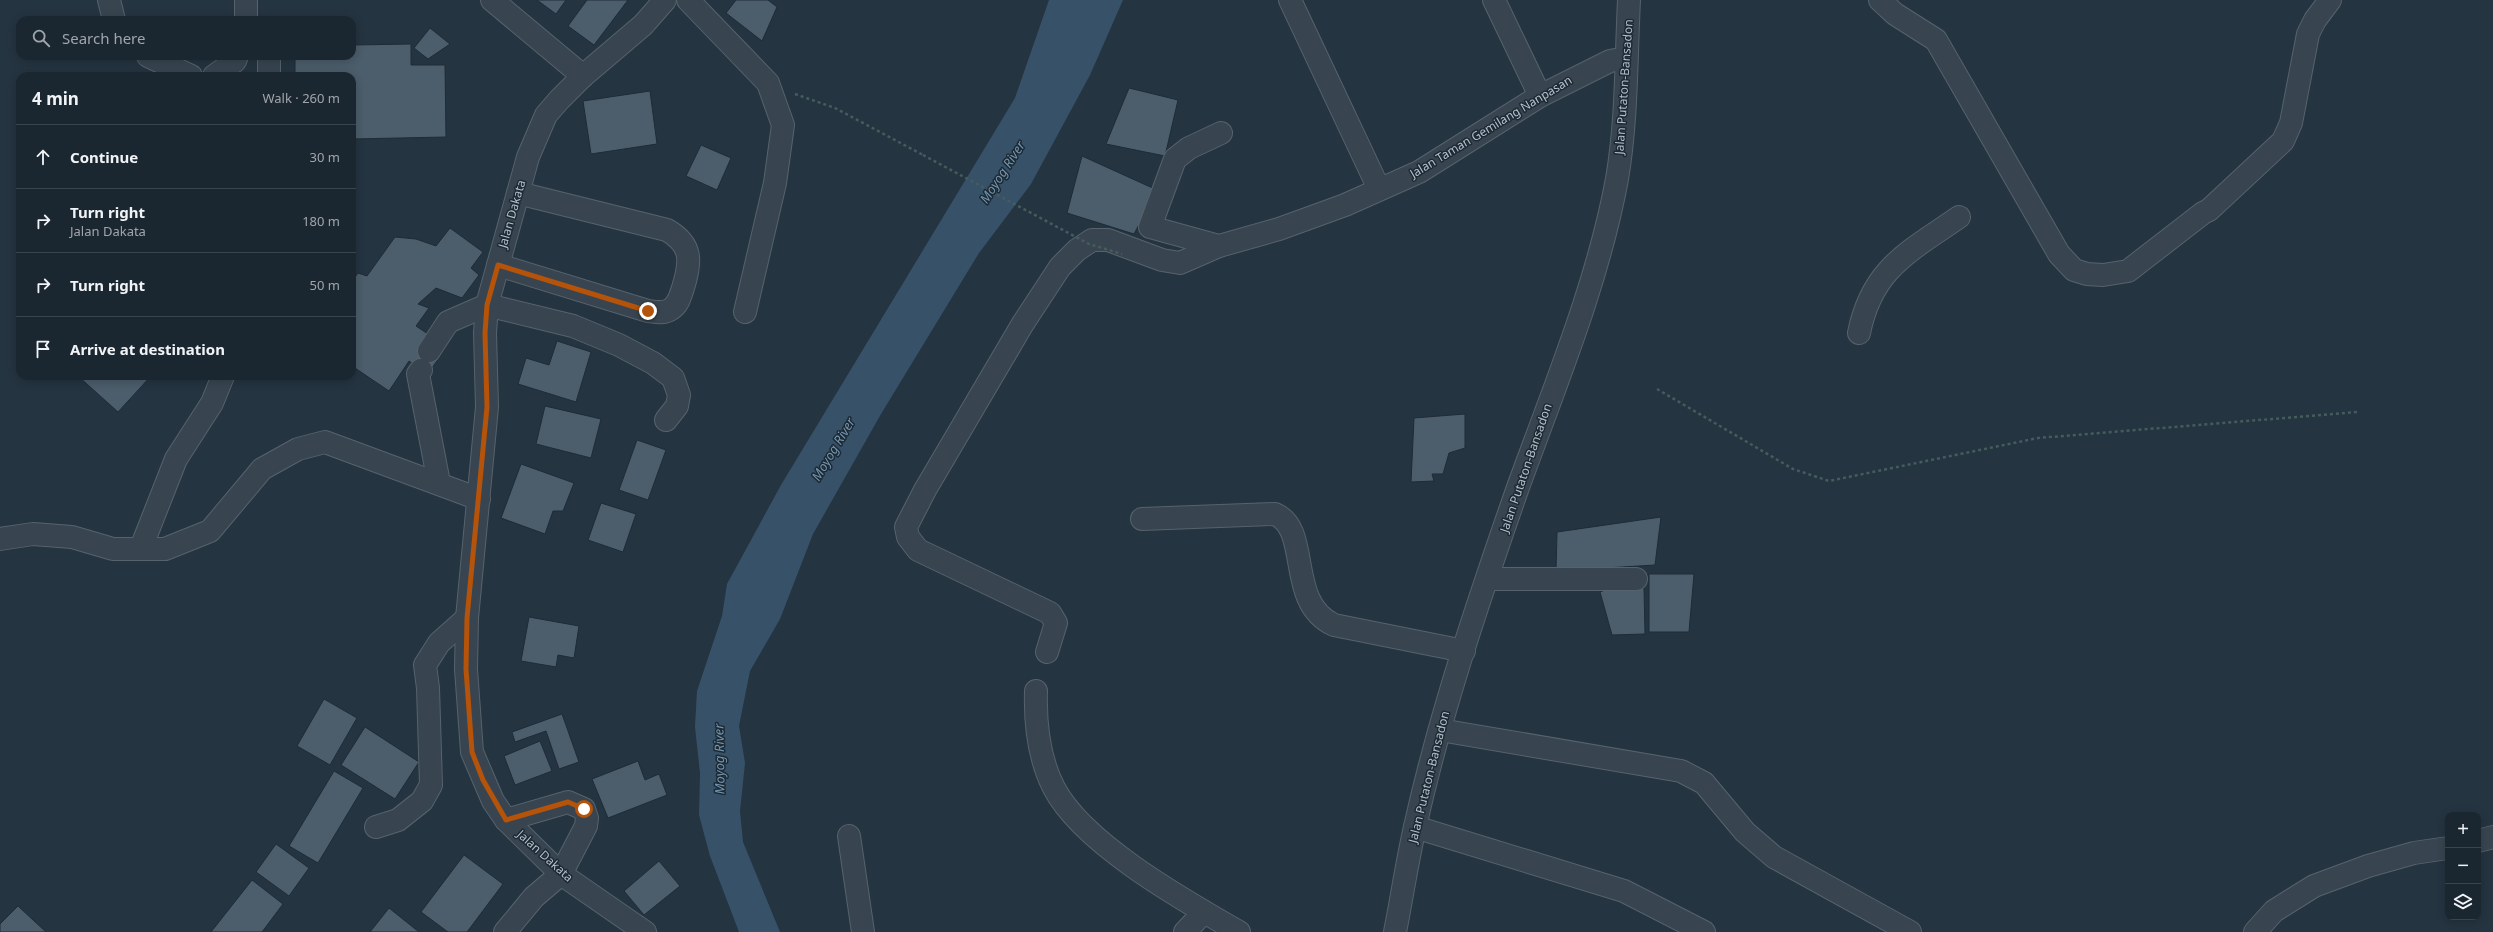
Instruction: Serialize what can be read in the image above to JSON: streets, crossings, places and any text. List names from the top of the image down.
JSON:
{
  "streets": {
    "street": ["Jalan Putaton-Bansadon", "Jalan Taman Gemilang Nanpasan", "Jalan Dakata"]
  },
  "crossings": [
    ["Jalan Putaton-Bansadon", "Jalan Taman Gemilang Nanpasan"]
  ],
  "water": ["Moyog River"],
  "page": {
    "search": "Search here",
    "heading": ["4 min", "Walk · 260 m"],
    "list": [
      ["Continue", "30 m"],
      ["Turn right", "Jalan Dakata", "180 m"],
      ["Turn right", "50 m"],
      "Arrive at destination"
    ],
    "map_buttons": ["+", "−"]
  }
}
